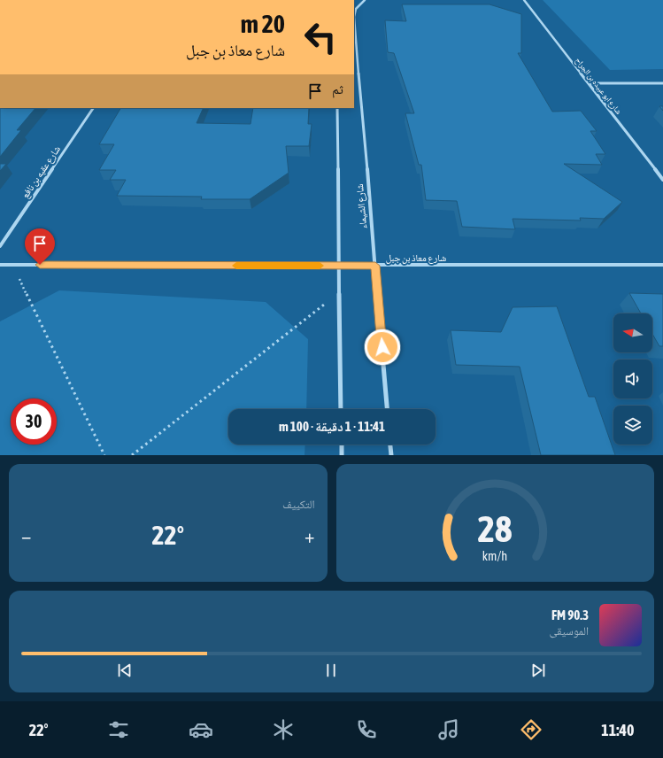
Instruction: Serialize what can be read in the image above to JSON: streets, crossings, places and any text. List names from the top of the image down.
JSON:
{
  "streets": {
    "street": [
      "شارع ابو عبيده بن الجراح",
      "شارع عقبه بن نافع",
      "شارع الشيماء",
      "شارع معاذ بن جبل"
    ]
  },
  "crossings": [
    ["شارع الشيماء", "شارع معاذ بن جبل"]
  ],
  "north": "left",
  "page": {
    "turn": ["20 m", "شارع معاذ بن جبل"],
    "then": "ثم",
    "limit": "30",
    "trip": "11:41 · 1 دقيقة · 100 m",
    "tile": "التكييف",
    "heat": ["−", "22°", "+"],
    "song": ["90.3 FM", "الموسيقى"],
    "tabs": ["11:40", "22°"],
    "gauge": ["28", "km/h"]
  }
}
